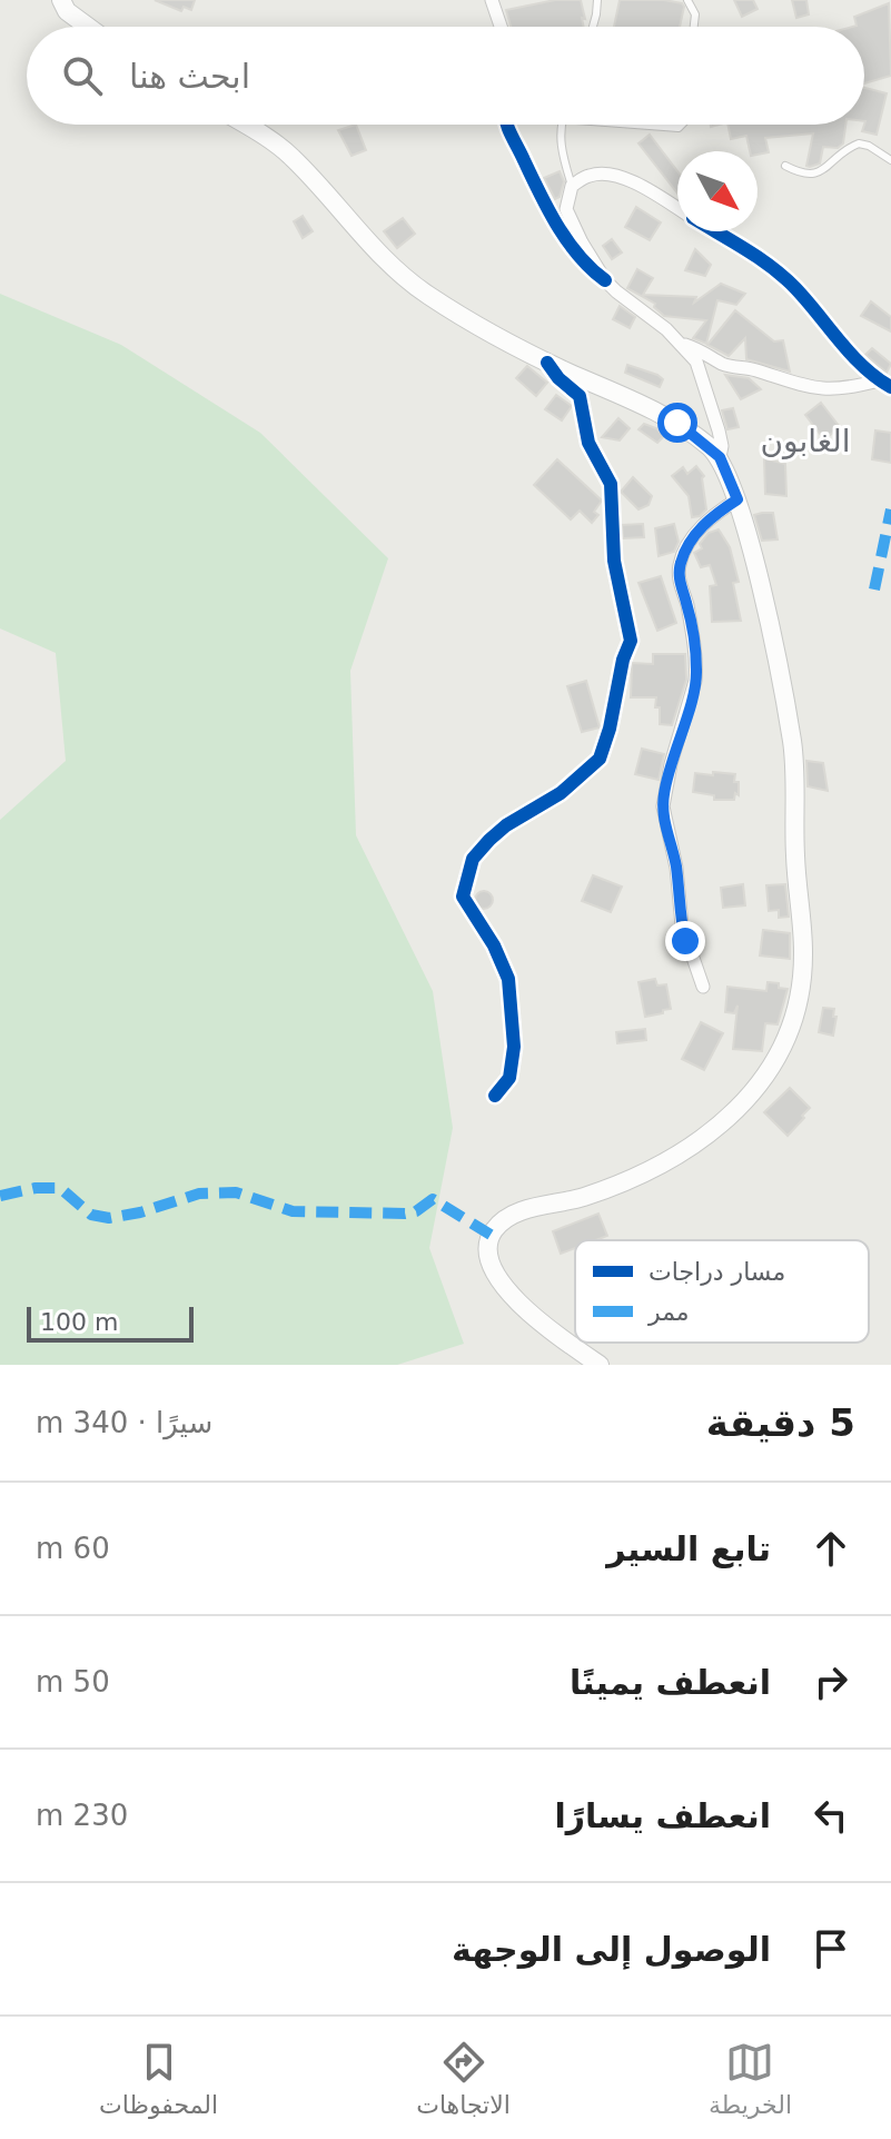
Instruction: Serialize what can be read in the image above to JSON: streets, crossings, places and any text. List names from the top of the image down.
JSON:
{
  "districts": ["الغابون"],
  "legend": ["مسار دراجات", "ممر"],
  "scale_bar": "100 m",
  "north": "bottom right",
  "page": {
    "search": "ابحث هنا",
    "scale": "100 m",
    "heading": ["5 دقيقة", "سيرًا · 340 m"],
    "list": [
      ["تابع السير", "60 m"],
      ["انعطف يمينًا", "50 m"],
      ["انعطف يسارًا", "230 m"],
      "الوصول إلى الوجهة"
    ],
    "nav": ["الخريطة", "الاتجاهات", "المحفوظات"]
  }
}
